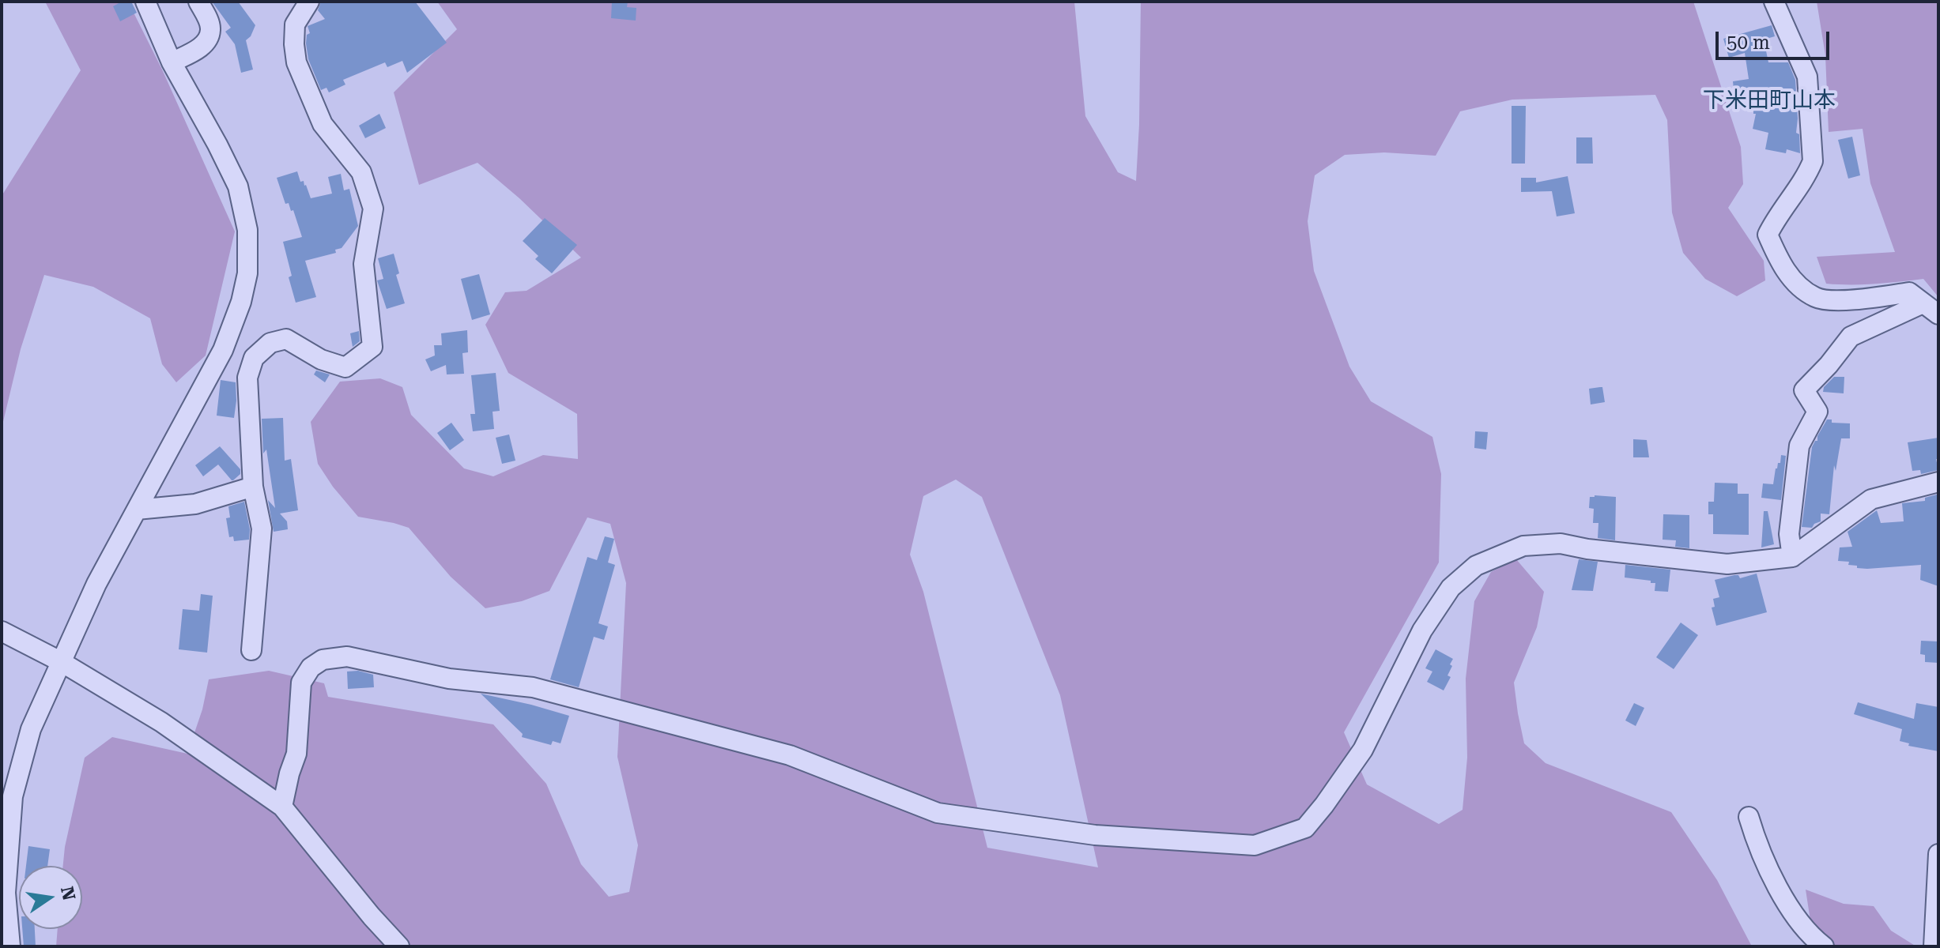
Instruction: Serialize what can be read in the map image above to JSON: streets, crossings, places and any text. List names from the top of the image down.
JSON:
{
  "districts": ["下米田町山本"],
  "scale_bar": "50 m",
  "north": "right"
}
